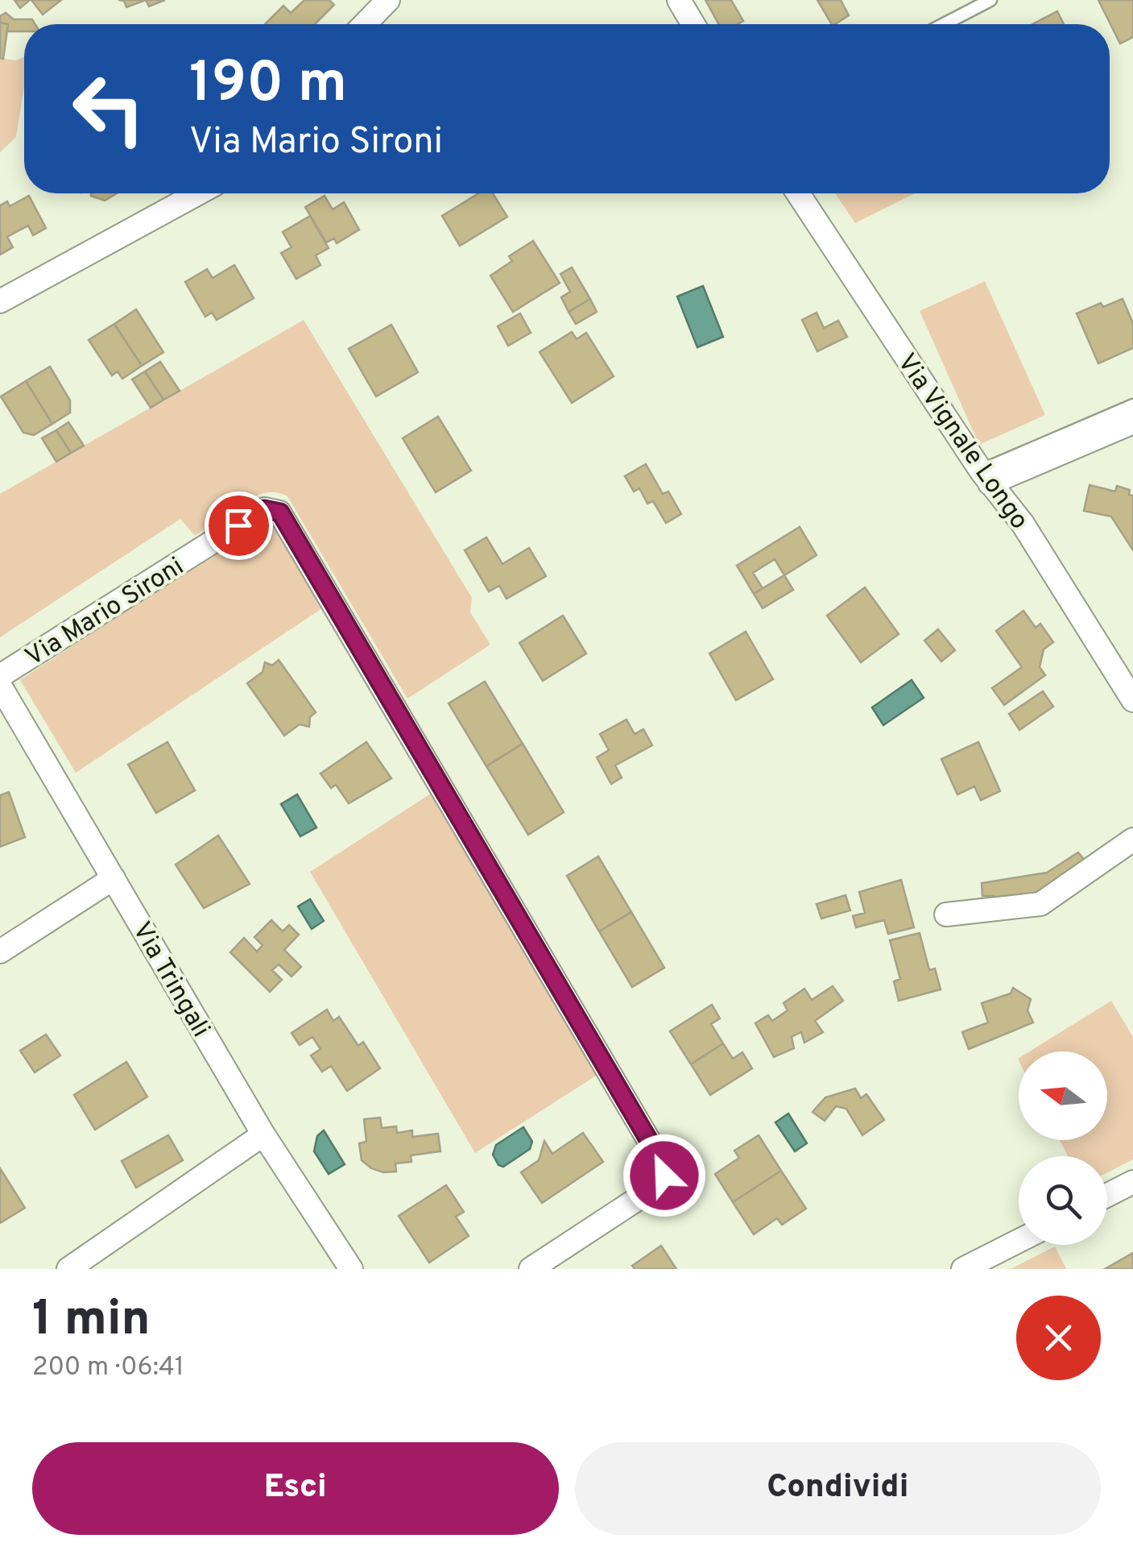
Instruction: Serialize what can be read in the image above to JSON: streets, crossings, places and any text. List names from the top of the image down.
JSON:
{
  "streets": {
    "street": ["Via Vignale Longo", "Via Mario Sironi", "Via Tringali"]
  },
  "north": "left",
  "page": {
    "turn": ["190 m", "Via Mario Sironi"],
    "heading": ["1 min", "200 m · 06:41"],
    "buttons": ["Esci", "Condividi"]
  }
}
